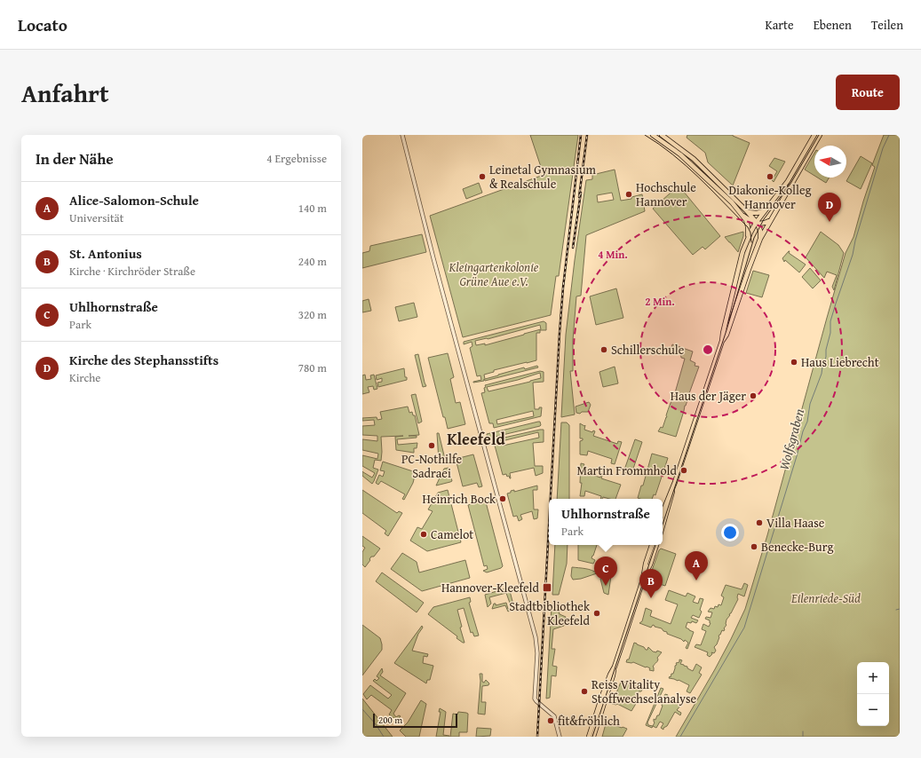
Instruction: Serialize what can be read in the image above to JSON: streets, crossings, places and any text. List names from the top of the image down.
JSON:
{
  "districts": ["Kleefeld"],
  "water": ["Wolfsgraben"],
  "parks": ["Kleingartenkolonie Grüne Aue e.V.", "Eilenriede-Süd"],
  "places": {
    "other": [
      "Leinetal Gymnasium & Realschule",
      "Diakonie-Kolleg Hannover",
      "Hochschule Hannover",
      "Schillerschule",
      "Haus Liebrecht",
      "Haus der Jäger",
      "PC-Nothilfe Sadraei",
      "Martin Frommhold",
      "Heinrich Bock",
      "Villa Haase",
      "Camelot",
      "Benecke-Burg",
      "Stadtbibliothek Kleefeld",
      "Reiss Vitality Stoffwechselanalyse",
      "fit&fröhlich"
    ],
    "transit": ["Hannover-Kleefeld"]
  },
  "scale_bar": "200 m",
  "north": "left",
  "page": {
    "header": "Locato",
    "nav": ["Karte", "Ebenen", "Teilen"],
    "title": "Anfahrt",
    "buttons": "Route",
    "heading": ["In der Nähe", "4 Ergebnisse"],
    "list": [
      {
        "mark": "A",
        "name": "Alice-Salomon-Schule",
        "note": "Universität",
        "value": "140 m"
      },
      {
        "mark": "B",
        "name": "St. Antonius",
        "note": "Kirche · Kirchröder Straße",
        "value": "240 m"
      },
      {
        "mark": "C",
        "name": "Uhlhornstraße",
        "note": "Park",
        "value": "320 m"
      },
      {
        "mark": "D",
        "name": "Kirche des Stephansstifts",
        "note": "Kirche",
        "value": "780 m"
      }
    ],
    "pins": [
      "D",
      "A",
      "C",
      "B"
    ],
    "popup": ["Uhlhornstraße", "Park"],
    "map_buttons": ["+", "−"],
    "scale": "200 m"
  },
  "rings": ["4 Min.", "2 Min."]
}
